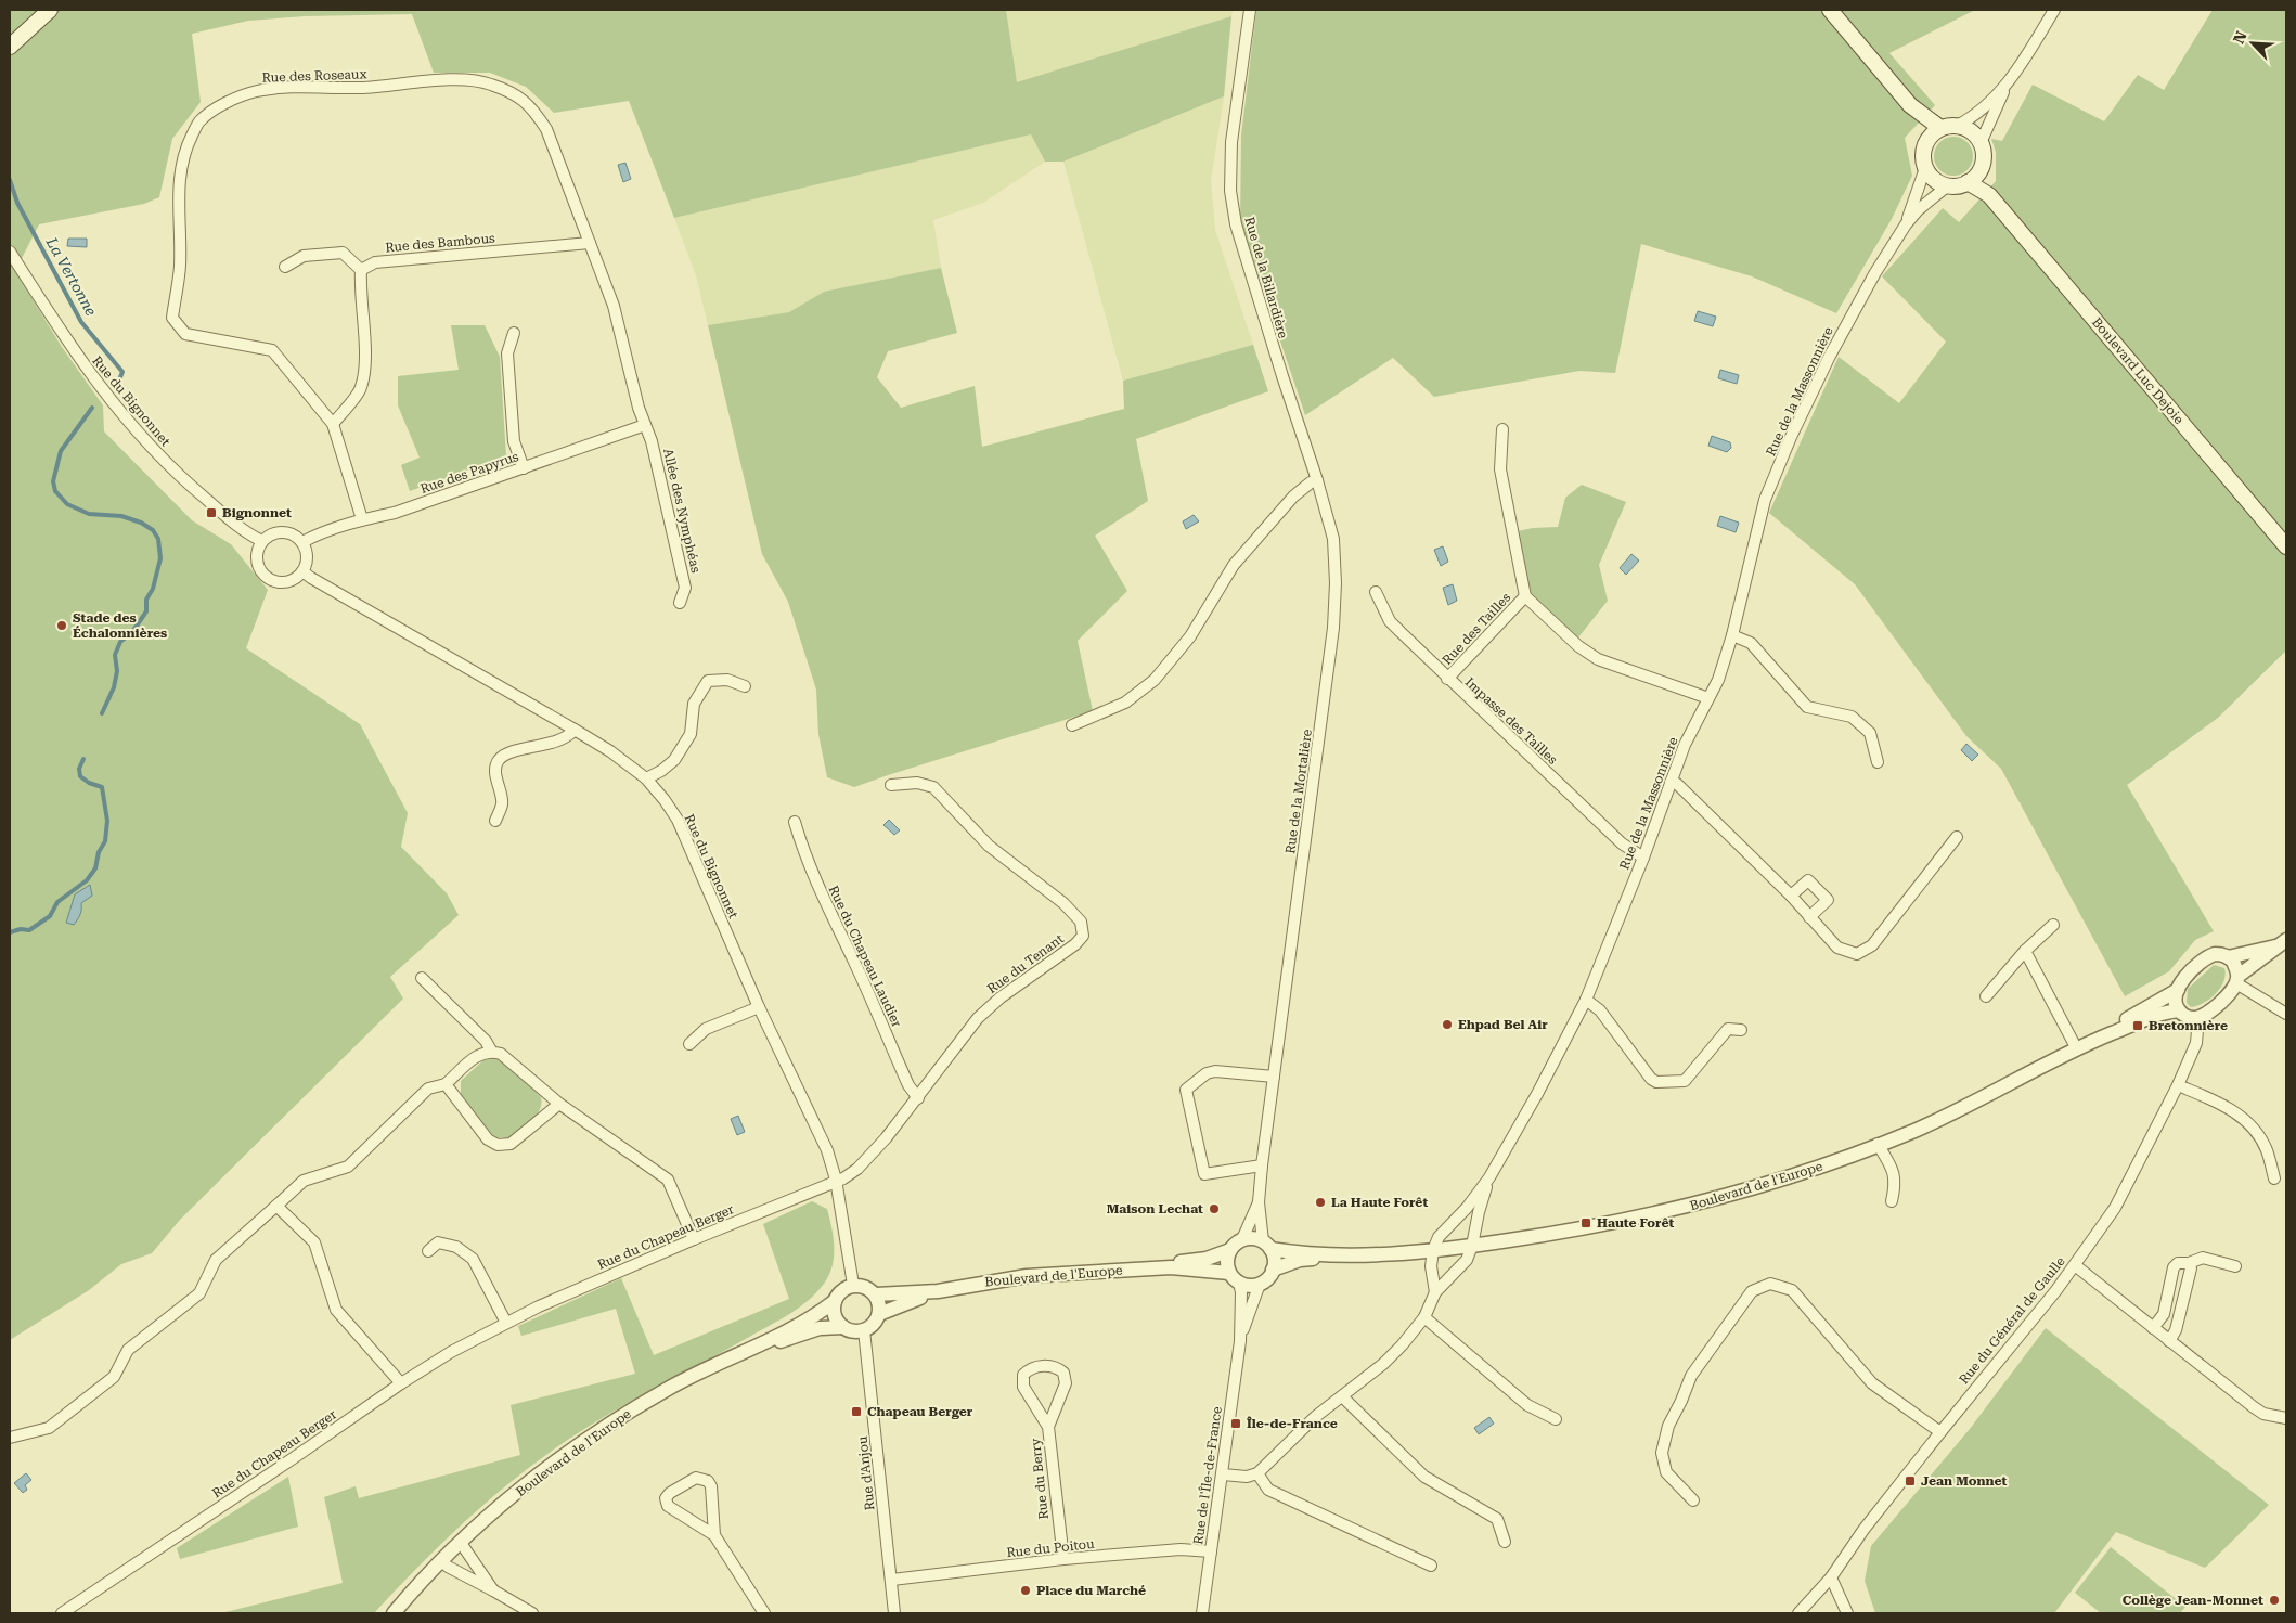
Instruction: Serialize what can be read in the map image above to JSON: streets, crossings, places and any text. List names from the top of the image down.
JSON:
{
  "streets": {
    "main road": ["Boulevard Luc Dejoie"],
    "street": [
      "Rue des Roseaux",
      "Rue des Bambous",
      "Rue de la Billardière",
      "Rue de la Massonnière",
      "Rue du Bignonnet",
      "Rue des Papyrus",
      "Allée des Nymphéas",
      "Rue des Tailles",
      "Impasse des Tailles",
      "Rue de la Mortalière",
      "Rue du Chapeau Laudier",
      "Rue du Tenant",
      "Boulevard de l'Europe",
      "Rue du Chapeau Berger",
      "Rue du Général de Gaulle",
      "Rue d'Anjou",
      "Rue de l'Île-de-France",
      "Rue du Berry",
      "Rue du Poitou"
    ]
  },
  "crossings": [
    ["Rue des Roseaux", "Rue des Bambous"],
    ["Rue des Roseaux", "Rue des Papyrus"],
    ["Rue des Roseaux", "Allée des Nymphéas"],
    ["Rue de la Billardière", "Rue de la Mortalière"],
    ["Boulevard Luc Dejoie", "Rue de la Massonnière"],
    ["Rue de la Massonnière", "Impasse des Tailles"],
    ["Rue de la Massonnière", "Boulevard de l'Europe"],
    ["Rue du Bignonnet", "Rue des Papyrus"],
    ["Rue du Bignonnet", "Rue du Tenant"],
    ["Rue du Bignonnet", "Boulevard de l'Europe"],
    ["Rue du Bignonnet", "Rue du Chapeau Berger"],
    ["Rue du Bignonnet", "Rue d'Anjou"],
    ["Rue des Papyrus", "Allée des Nymphéas"],
    ["Rue des Tailles", "Impasse des Tailles"],
    ["Rue de la Mortalière", "Boulevard de l'Europe"],
    ["Rue de la Mortalière", "Rue de l'Île-de-France"],
    ["Rue du Chapeau Laudier", "Rue du Tenant"],
    ["Rue du Tenant", "Rue du Chapeau Berger"],
    ["Boulevard de l'Europe", "Rue du Général de Gaulle"],
    ["Boulevard de l'Europe", "Rue d'Anjou"],
    ["Boulevard de l'Europe", "Rue de l'Île-de-France"],
    ["Rue d'Anjou", "Rue du Poitou"],
    ["Rue de l'Île-de-France", "Rue du Poitou"],
    ["Rue du Berry", "Rue du Poitou"]
  ],
  "water": ["La Vertonne"],
  "places": {
    "transit": [
      "Bignonnet",
      "Bretonnière",
      "Haute Forêt",
      "Chapeau Berger",
      "Île-de-France",
      "Jean Monnet"
    ],
    "other": [
      "Stade des Échalonnières",
      "Ehpad Bel Air",
      "La Haute Forêt",
      "Maison Lechat",
      "Place du Marché",
      "Collège Jean-Monnet"
    ]
  },
  "north": "top left"
}
